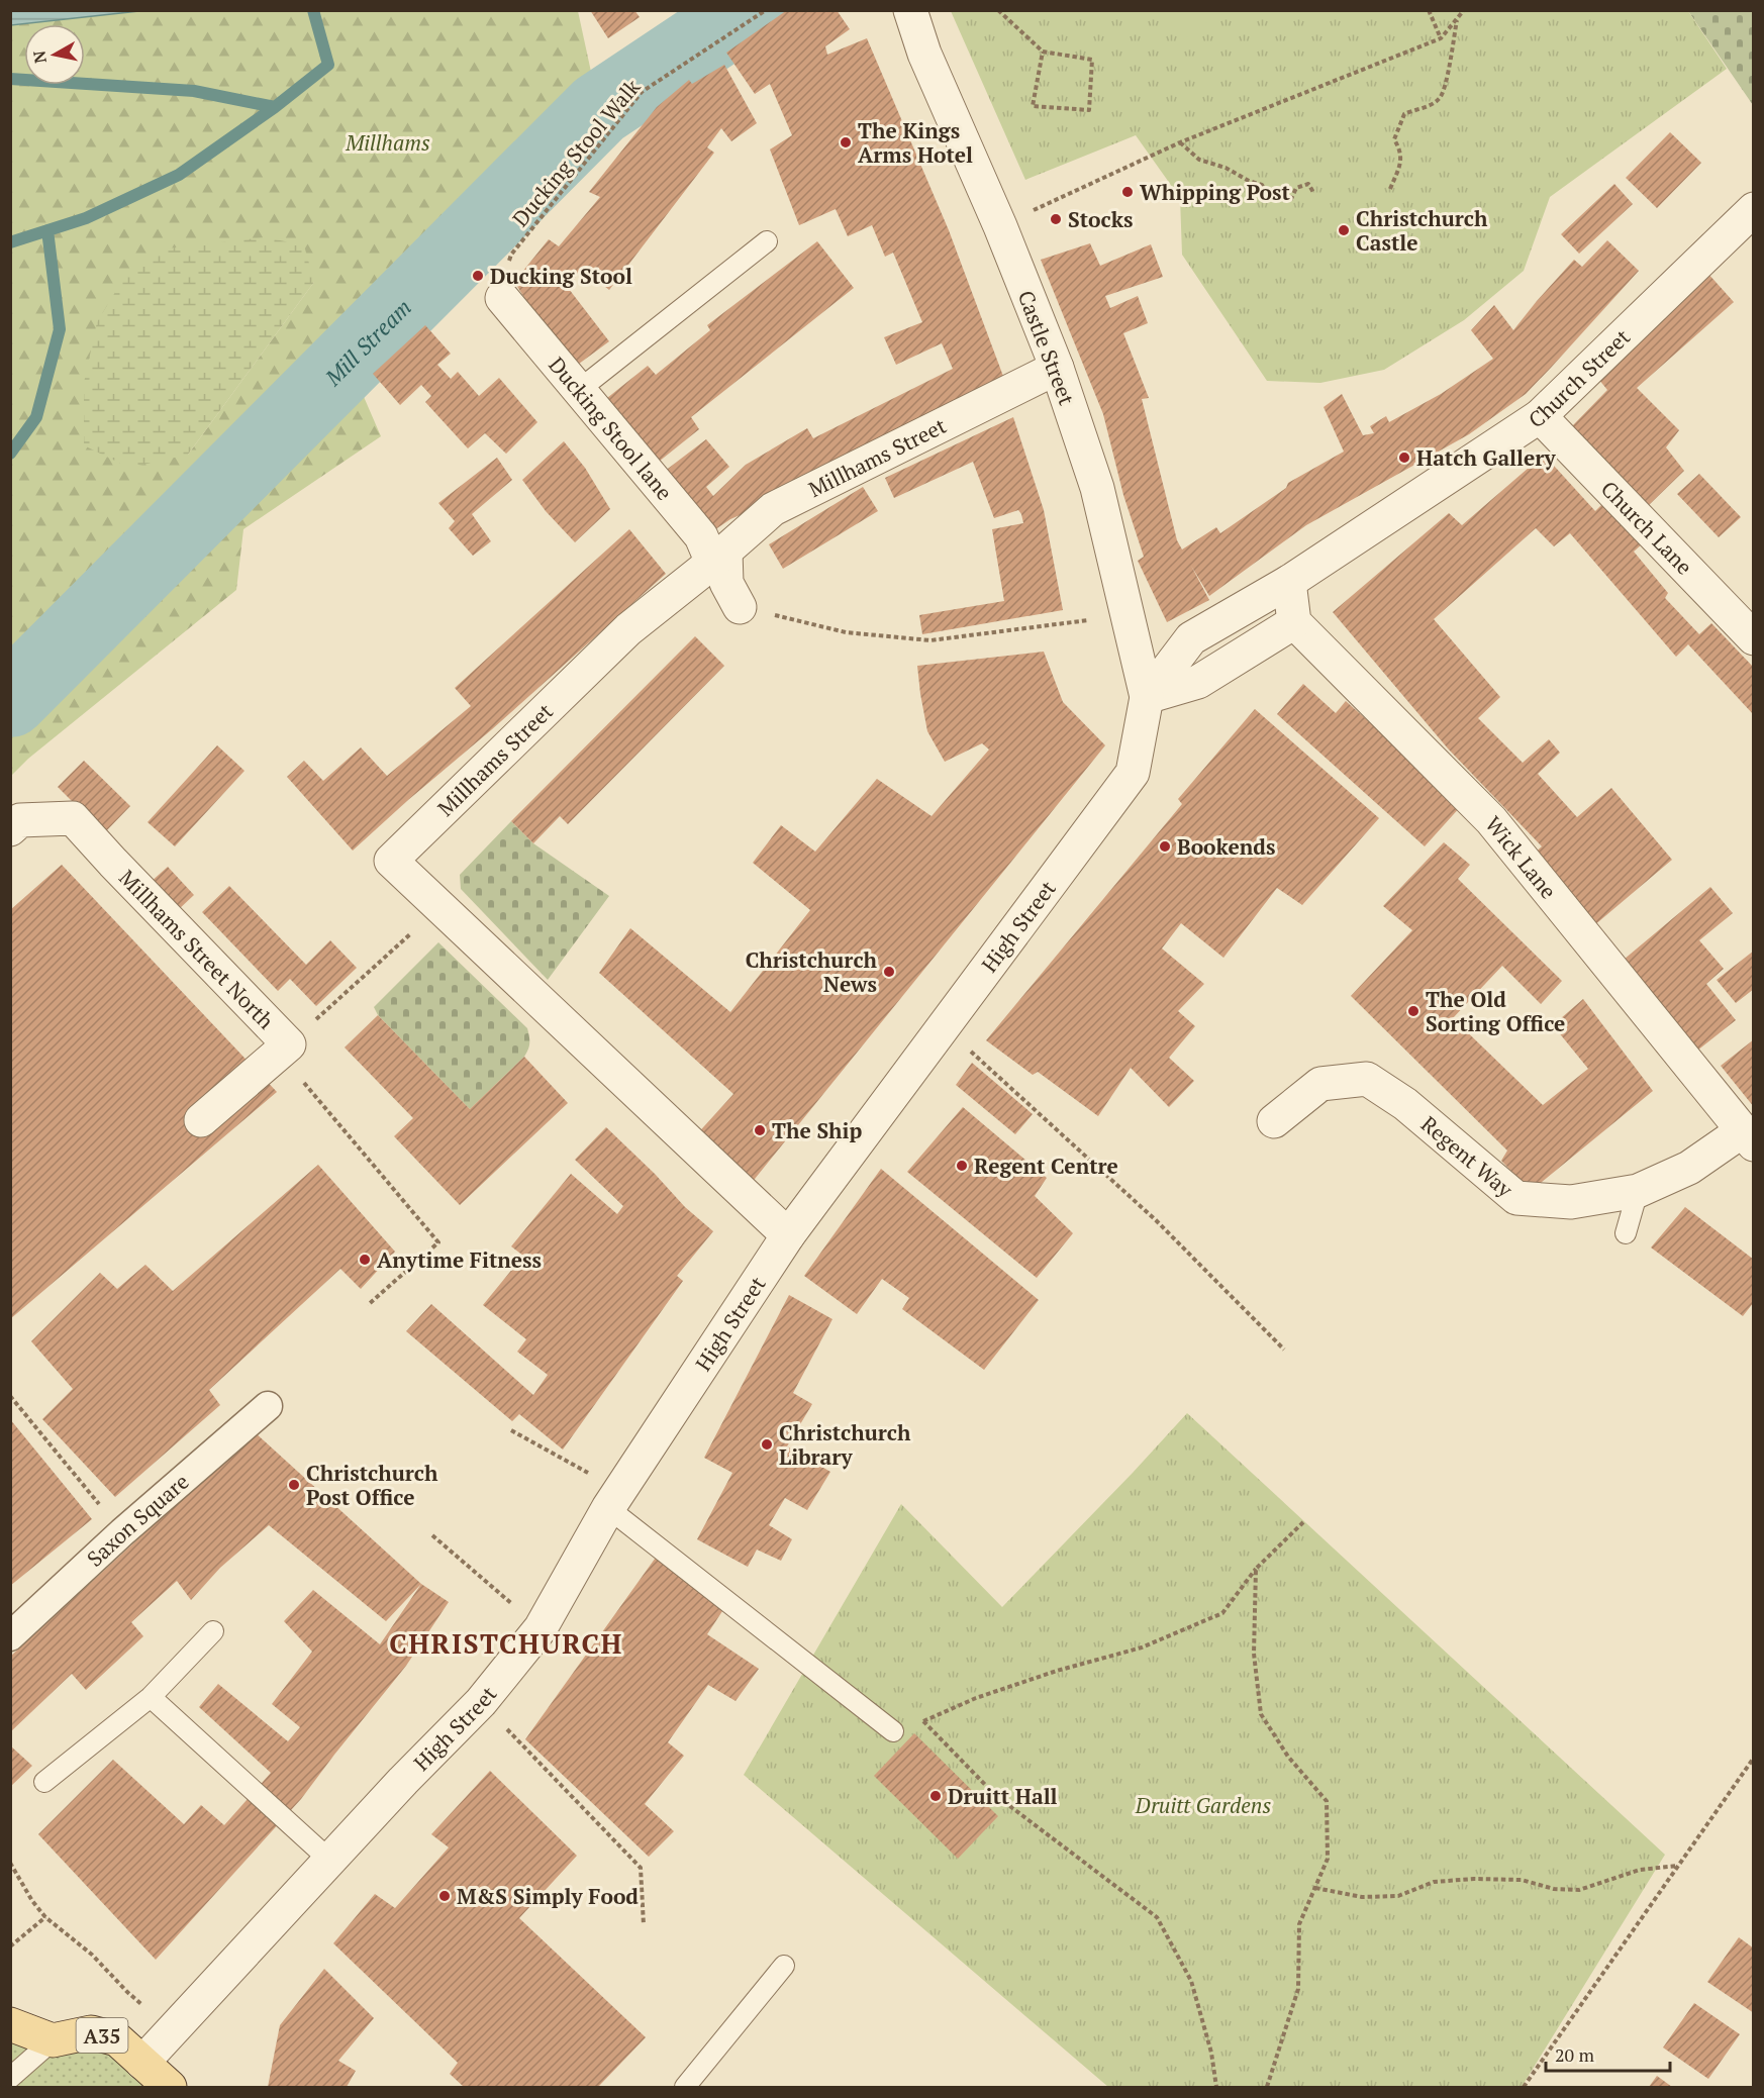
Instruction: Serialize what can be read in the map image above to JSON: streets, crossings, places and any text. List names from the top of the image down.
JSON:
{
  "streets": {
    "main road": ["A35"],
    "street": [
      "Castle Street",
      "Church Street",
      "Ducking Stool lane",
      "Millhams Street",
      "Church Lane",
      "Wick Lane",
      "High Street",
      "Millhams Street North",
      "Regent Way",
      "Saxon Square"
    ],
    "path": ["Ducking Stool Walk"]
  },
  "crossings": [
    ["Ducking Stool Walk", "Ducking Stool lane"],
    ["Castle Street", "Millhams Street"],
    ["Castle Street", "High Street"],
    ["Church Street", "Church Lane"],
    ["Church Street", "High Street"],
    ["Ducking Stool lane", "Millhams Street"],
    ["Millhams Street", "High Street"],
    ["Wick Lane", "Regent Way"],
    ["High Street", "A35"]
  ],
  "districts": ["CHRISTCHURCH"],
  "water": ["Mill Stream"],
  "parks": ["Millhams", "Druitt Gardens"],
  "places": [
    "The Kings Arms Hotel",
    "Whipping Post",
    "Stocks",
    "Christchurch Castle",
    "Ducking Stool",
    "Hatch Gallery",
    "Bookends",
    "Christchurch News",
    "The Old Sorting Office",
    "The Ship",
    "Regent Centre",
    "Anytime Fitness",
    "Christchurch Library",
    "Christchurch Post Office",
    "Druitt Hall",
    "M&S Simply Food"
  ],
  "scale_bar": "20 m",
  "north": "left"
}
